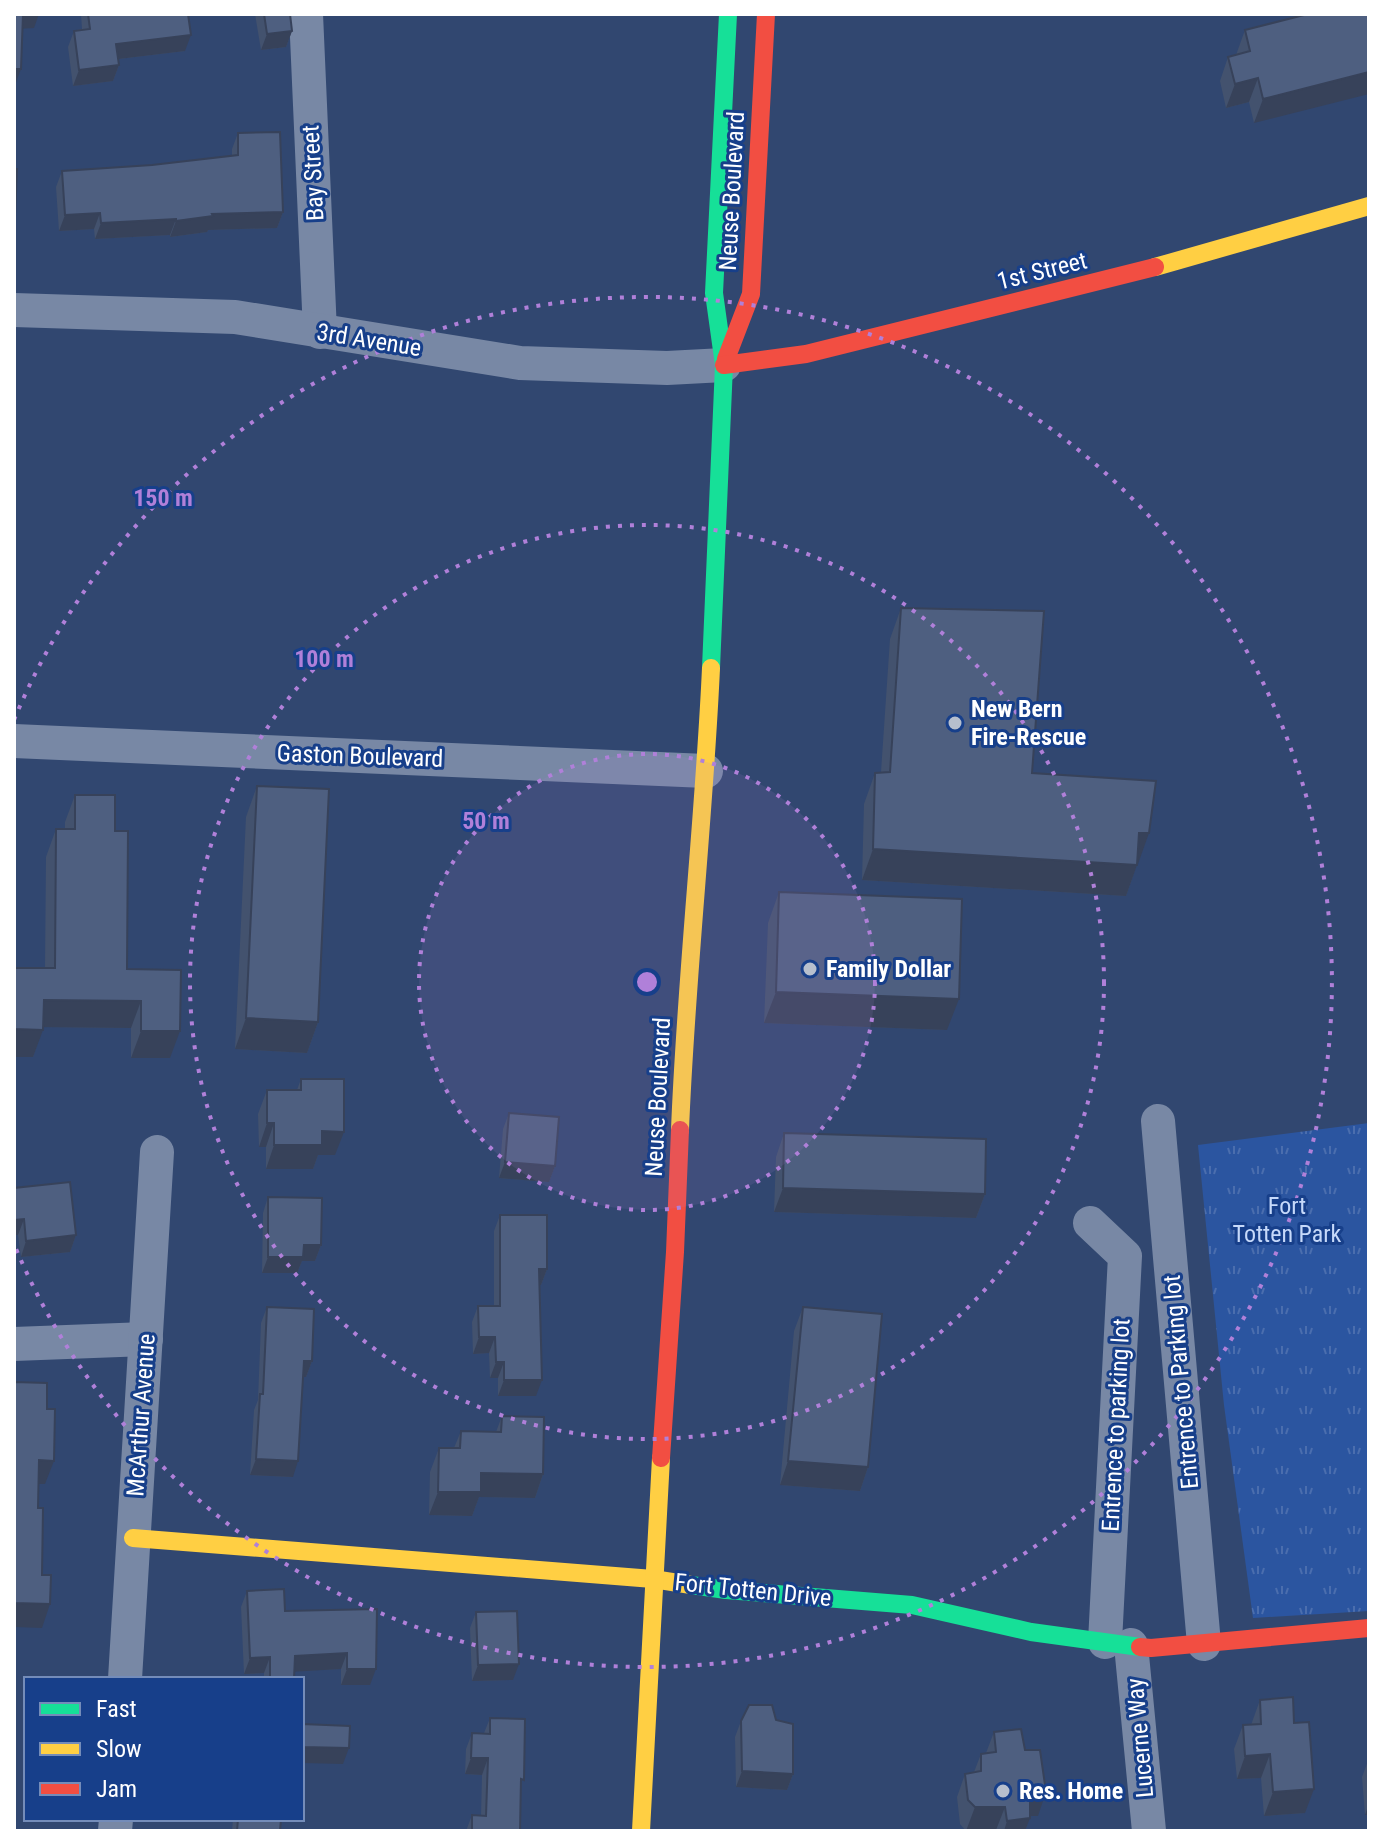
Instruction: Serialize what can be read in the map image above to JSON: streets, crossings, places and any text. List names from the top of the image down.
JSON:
{
  "streets": {
    "main road": ["Neuse Boulevard", "1st Street", "Fort Totten Drive"],
    "street": [
      "Bay Street",
      "3rd Avenue",
      "Gaston Boulevard",
      "Entrence to Parking lot",
      "McArthur Avenue",
      "Entrence to parking lot",
      "Lucerne Way"
    ]
  },
  "crossings": [
    ["Bay Street", "3rd Avenue"],
    ["Neuse Boulevard", "1st Street"],
    ["Neuse Boulevard", "3rd Avenue"],
    ["Neuse Boulevard", "Gaston Boulevard"],
    ["Neuse Boulevard", "Fort Totten Drive"],
    ["1st Street", "3rd Avenue"],
    ["Entrence to Parking lot", "Fort Totten Drive"],
    ["McArthur Avenue", "Fort Totten Drive"],
    ["Entrence to parking lot", "Fort Totten Drive"],
    ["Entrence to parking lot", "Lucerne Way"],
    ["Fort Totten Drive", "Lucerne Way"]
  ],
  "parks": ["Fort Totten Park"],
  "places": ["New Bern Fire-Rescue", "Family Dollar", "Res. Home"],
  "legend": ["Fast", "Slow", "Jam"],
  "rings": ["150 m", "100 m", "50 m"]
}
